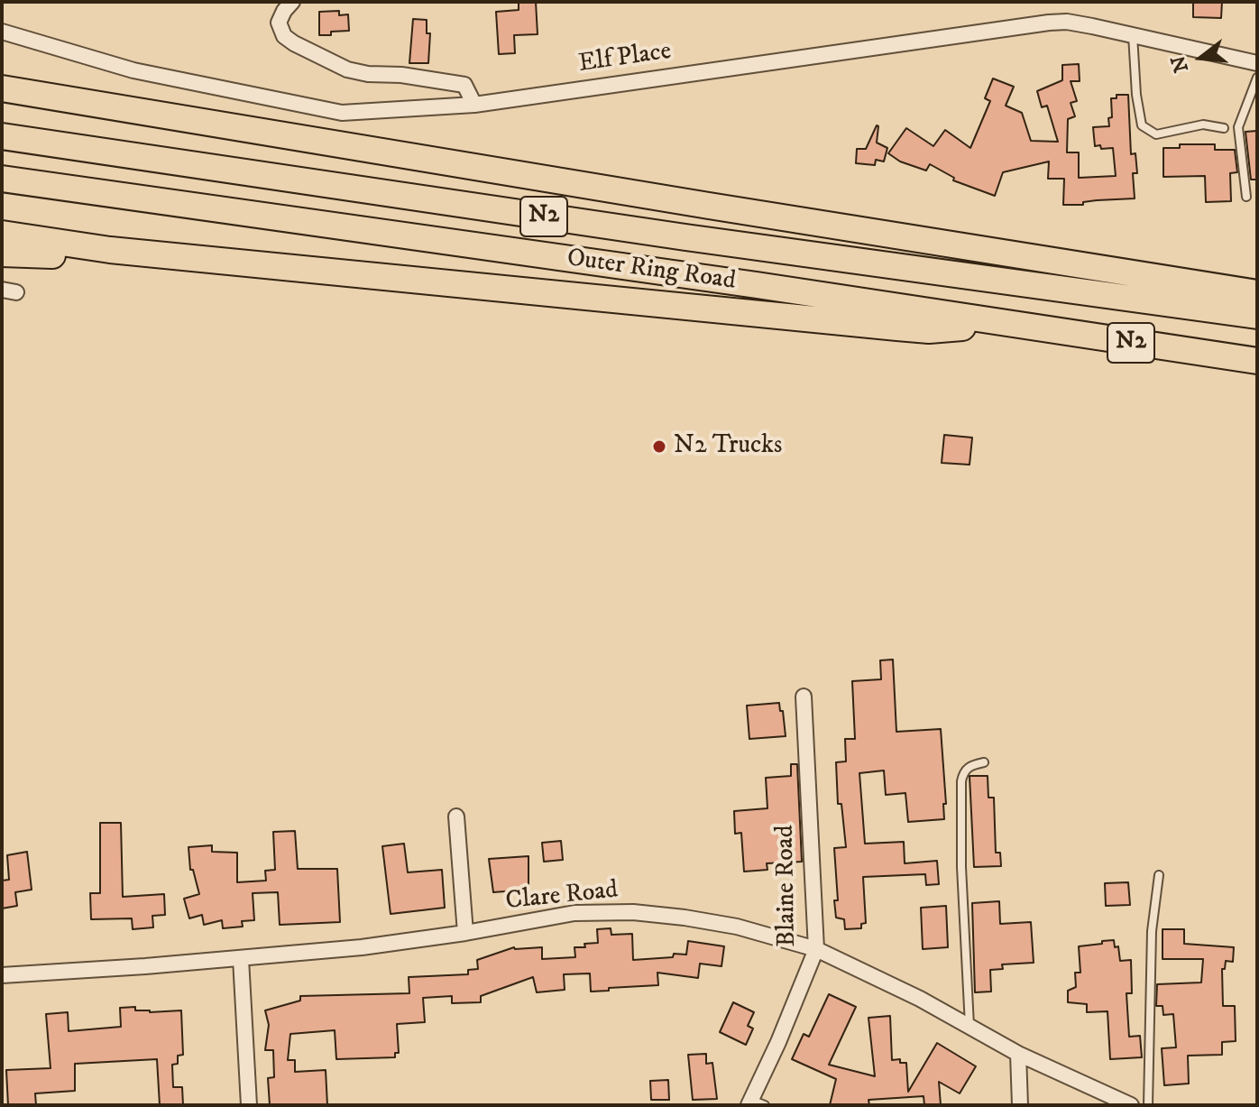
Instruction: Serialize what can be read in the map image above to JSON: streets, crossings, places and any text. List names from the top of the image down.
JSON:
{
  "streets": {
    "highway": ["N2", "Outer Ring Road"],
    "street": ["Elf Place", "Blaine Road", "Clare Road"]
  },
  "crossings": [
    ["Blaine Road", "Clare Road"]
  ],
  "places": ["N2 Trucks"],
  "north": "left"
}
